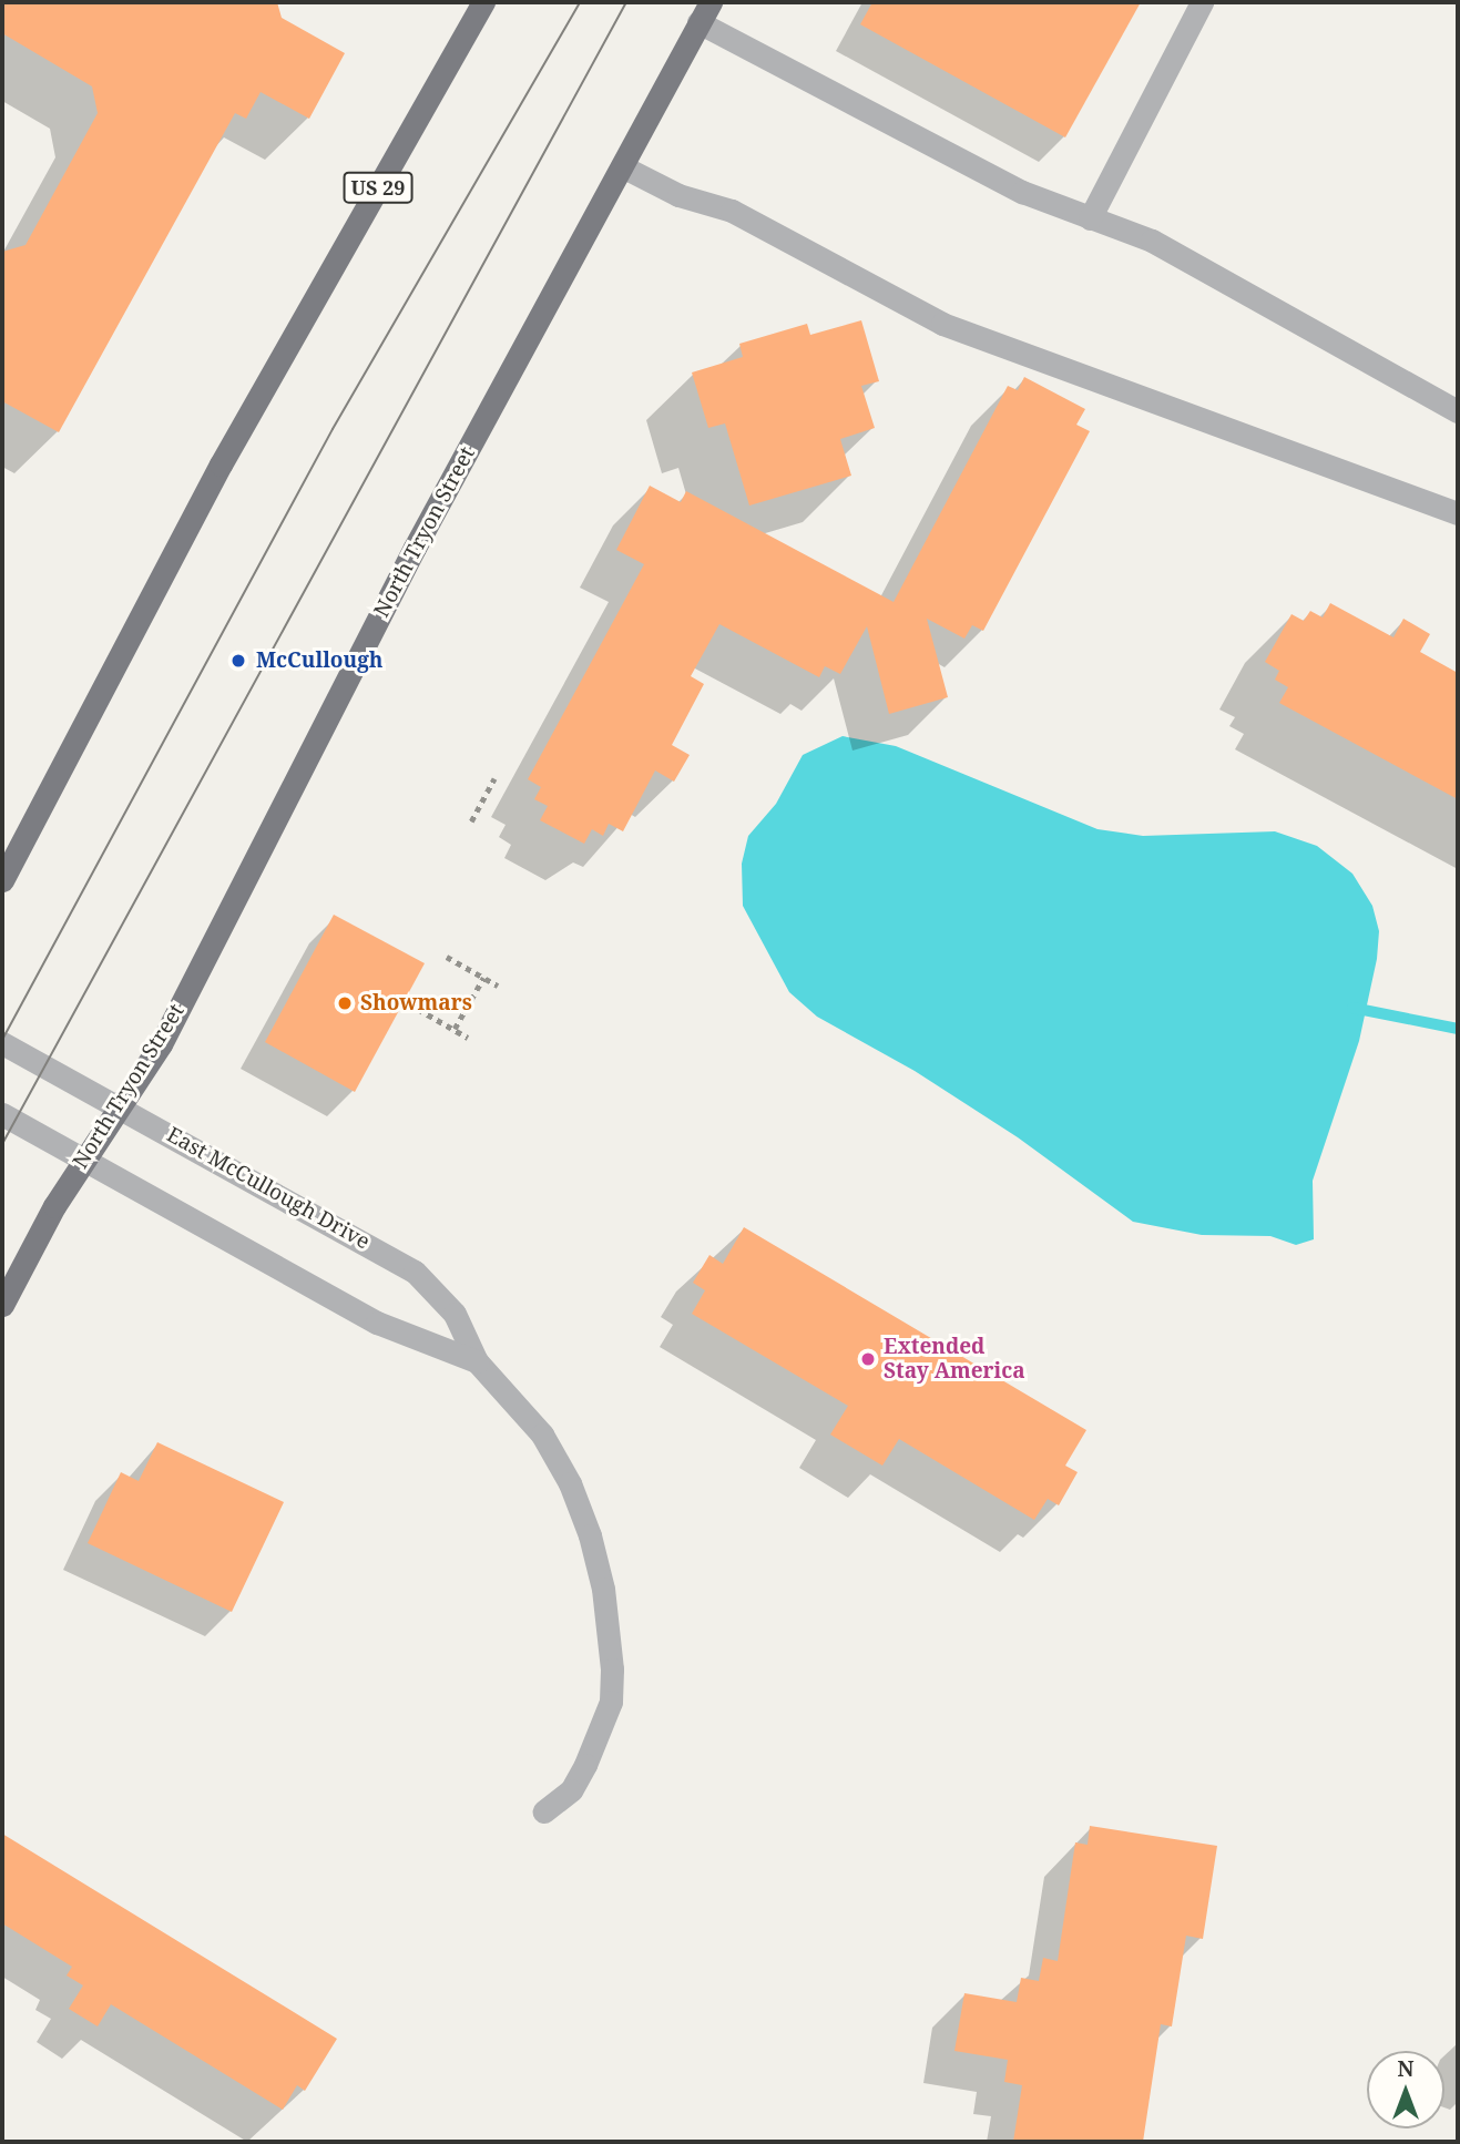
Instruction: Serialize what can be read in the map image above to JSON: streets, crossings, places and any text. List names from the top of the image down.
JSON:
{
  "streets": {
    "main road": ["US 29", "North Tryon Street"],
    "street": ["East McCullough Drive"]
  },
  "crossings": [
    ["North Tryon Street", "East McCullough Drive"]
  ],
  "places": ["McCullough", "Showmars", "Extended Stay America"],
  "north": "top"
}
